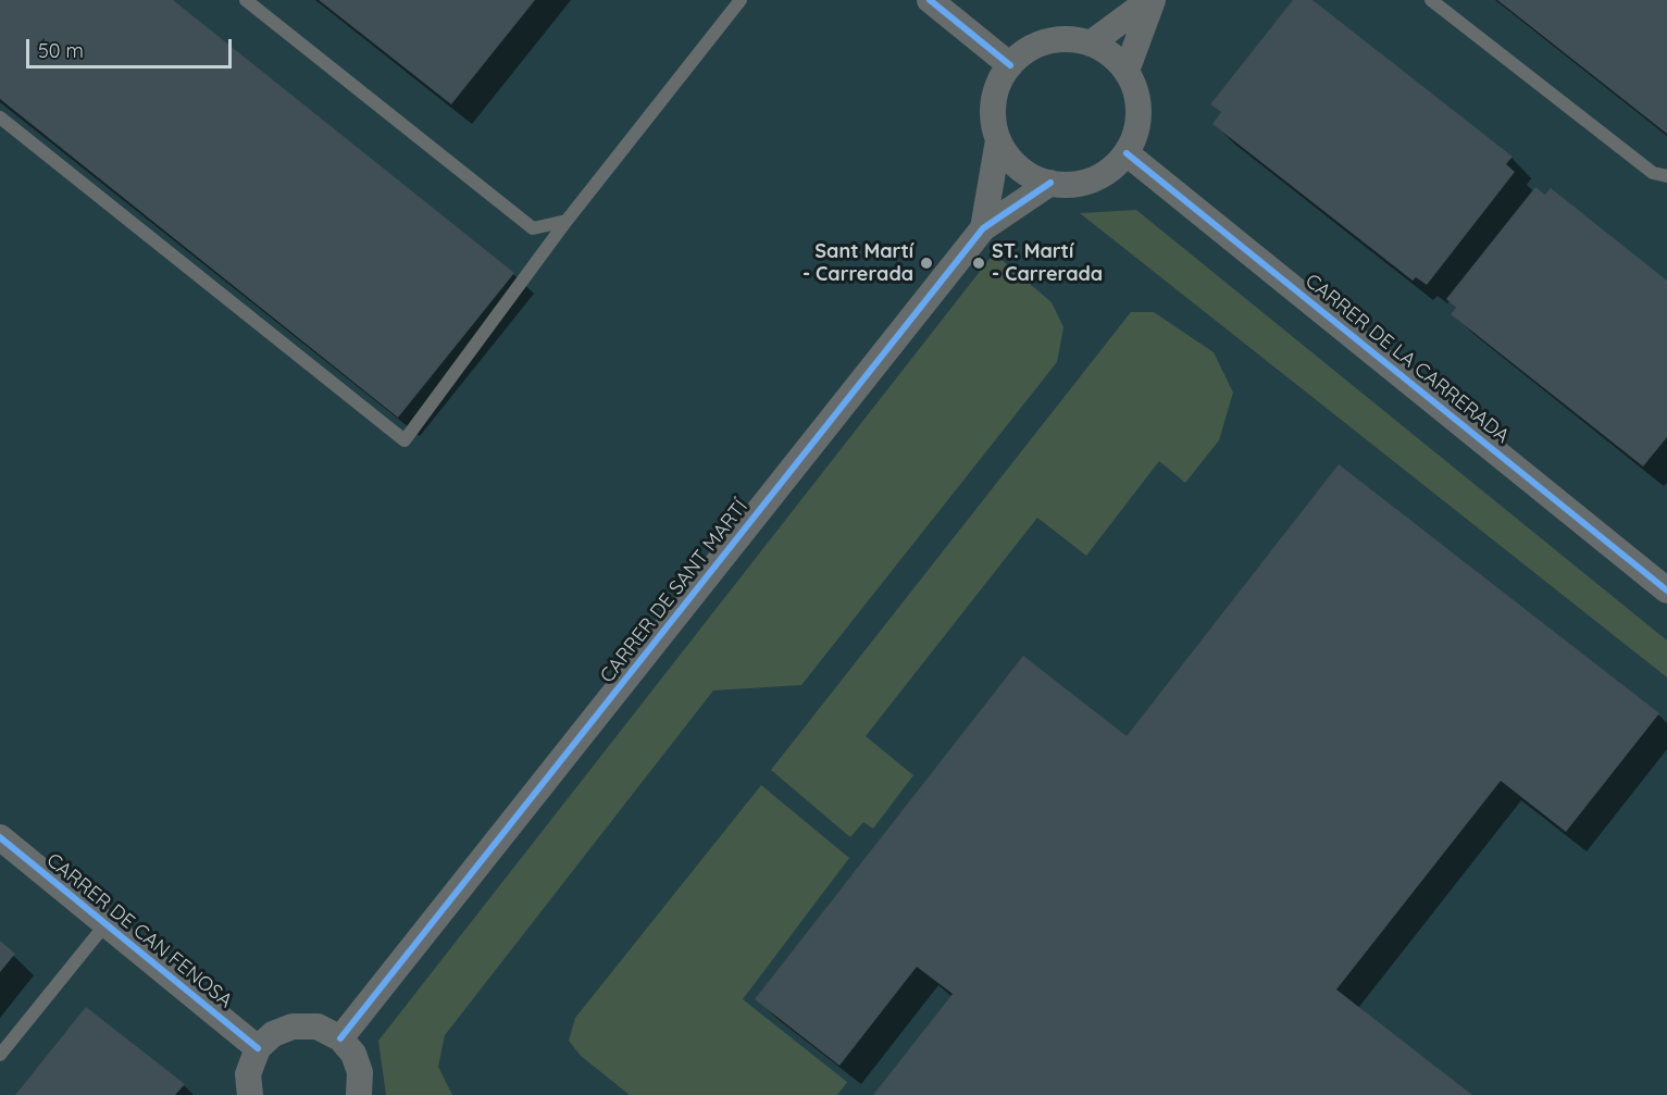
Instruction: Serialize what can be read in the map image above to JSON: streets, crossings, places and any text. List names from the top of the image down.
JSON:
{
  "streets": {
    "street": ["CARRER DE LA CARRERADA", "CARRER DE SANT MARTÍ", "CARRER DE CAN FENOSA"]
  },
  "crossings": [
    ["CARRER DE LA CARRERADA", "CARRER DE SANT MARTÍ"]
  ],
  "places": ["Sant Martí - Carrerada", "ST. Martí - Carrerada"],
  "scale_bar": "50 m"
}
